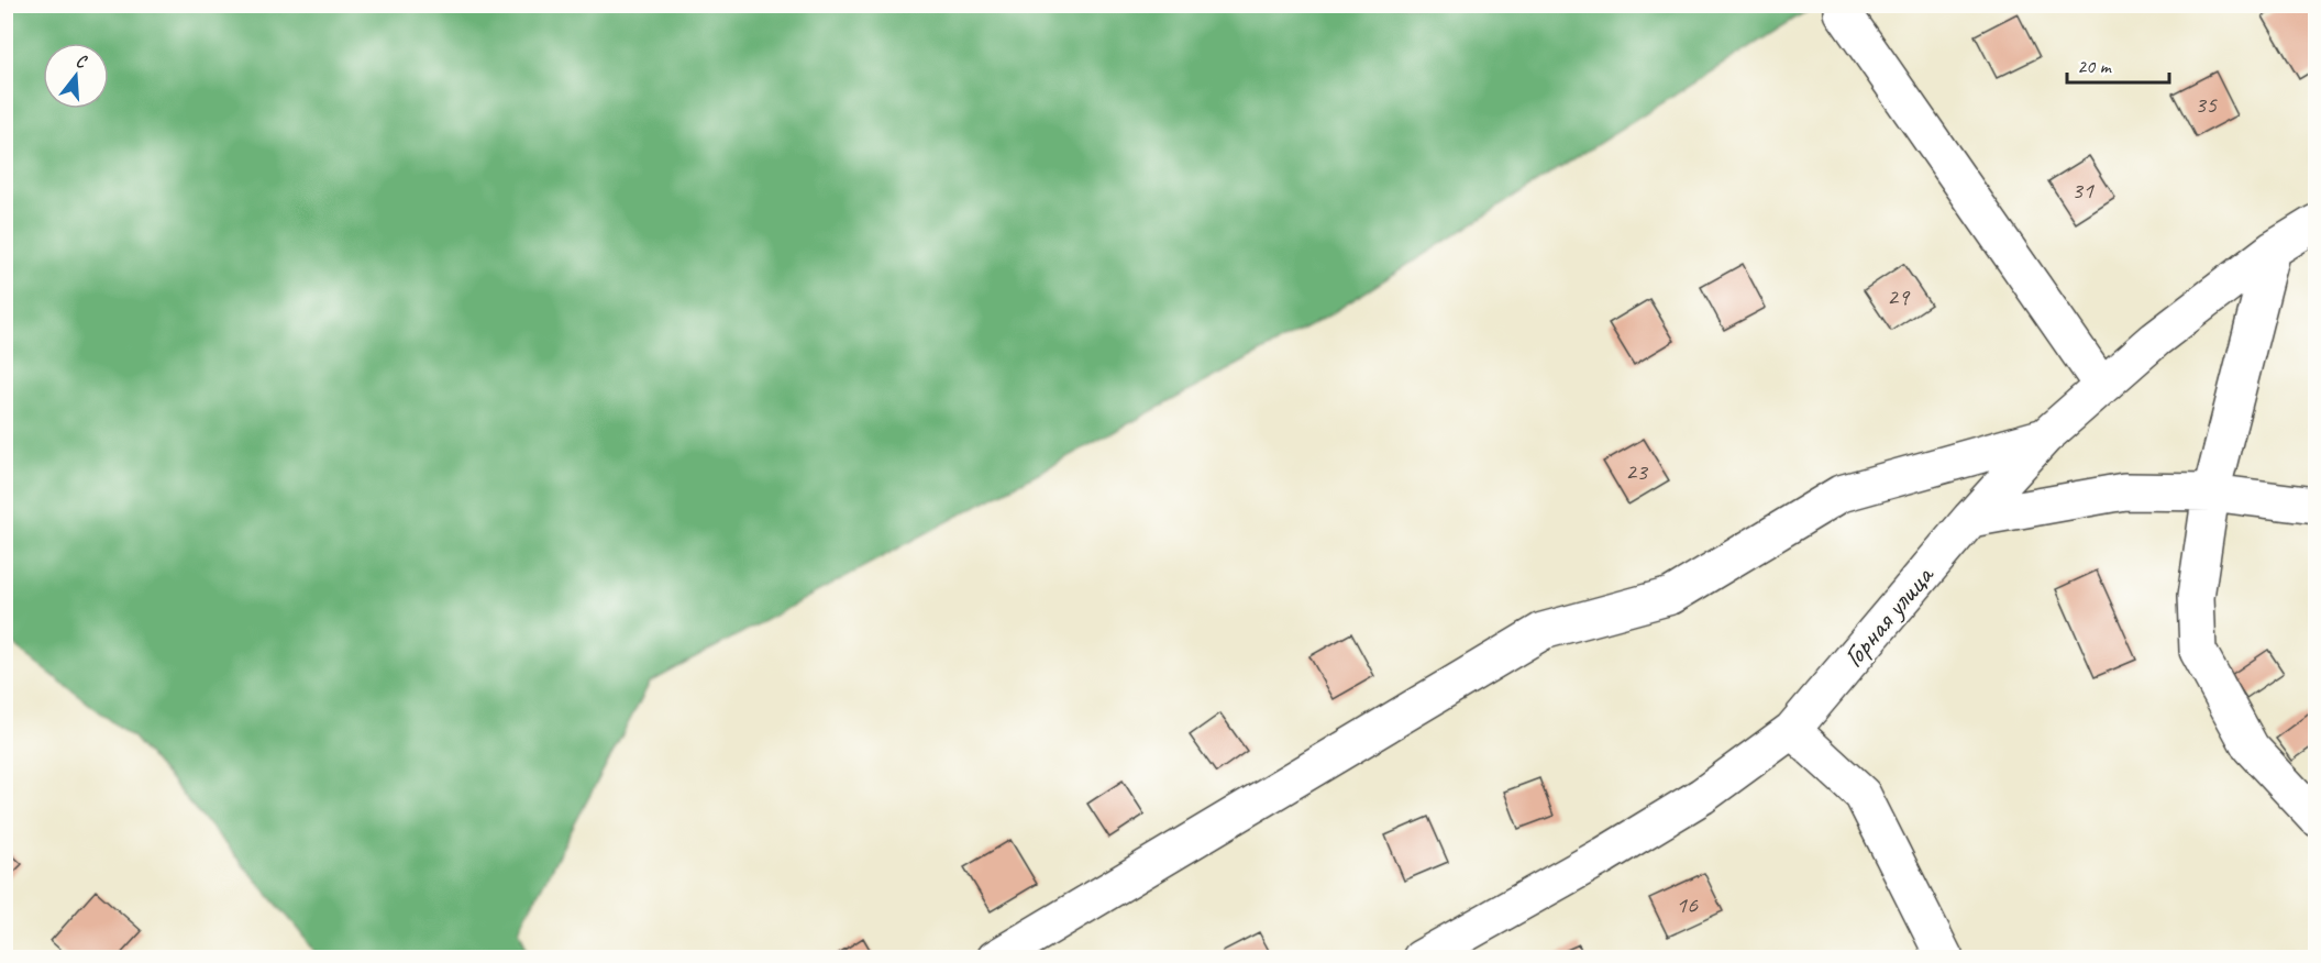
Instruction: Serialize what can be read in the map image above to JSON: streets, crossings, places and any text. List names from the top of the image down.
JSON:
{
  "streets": {
    "street": ["Горная улица"]
  },
  "house_numbers": [
    "35",
    "31",
    "29",
    "23",
    "16"
  ],
  "scale_bar": "20 m",
  "north": "top"
}
